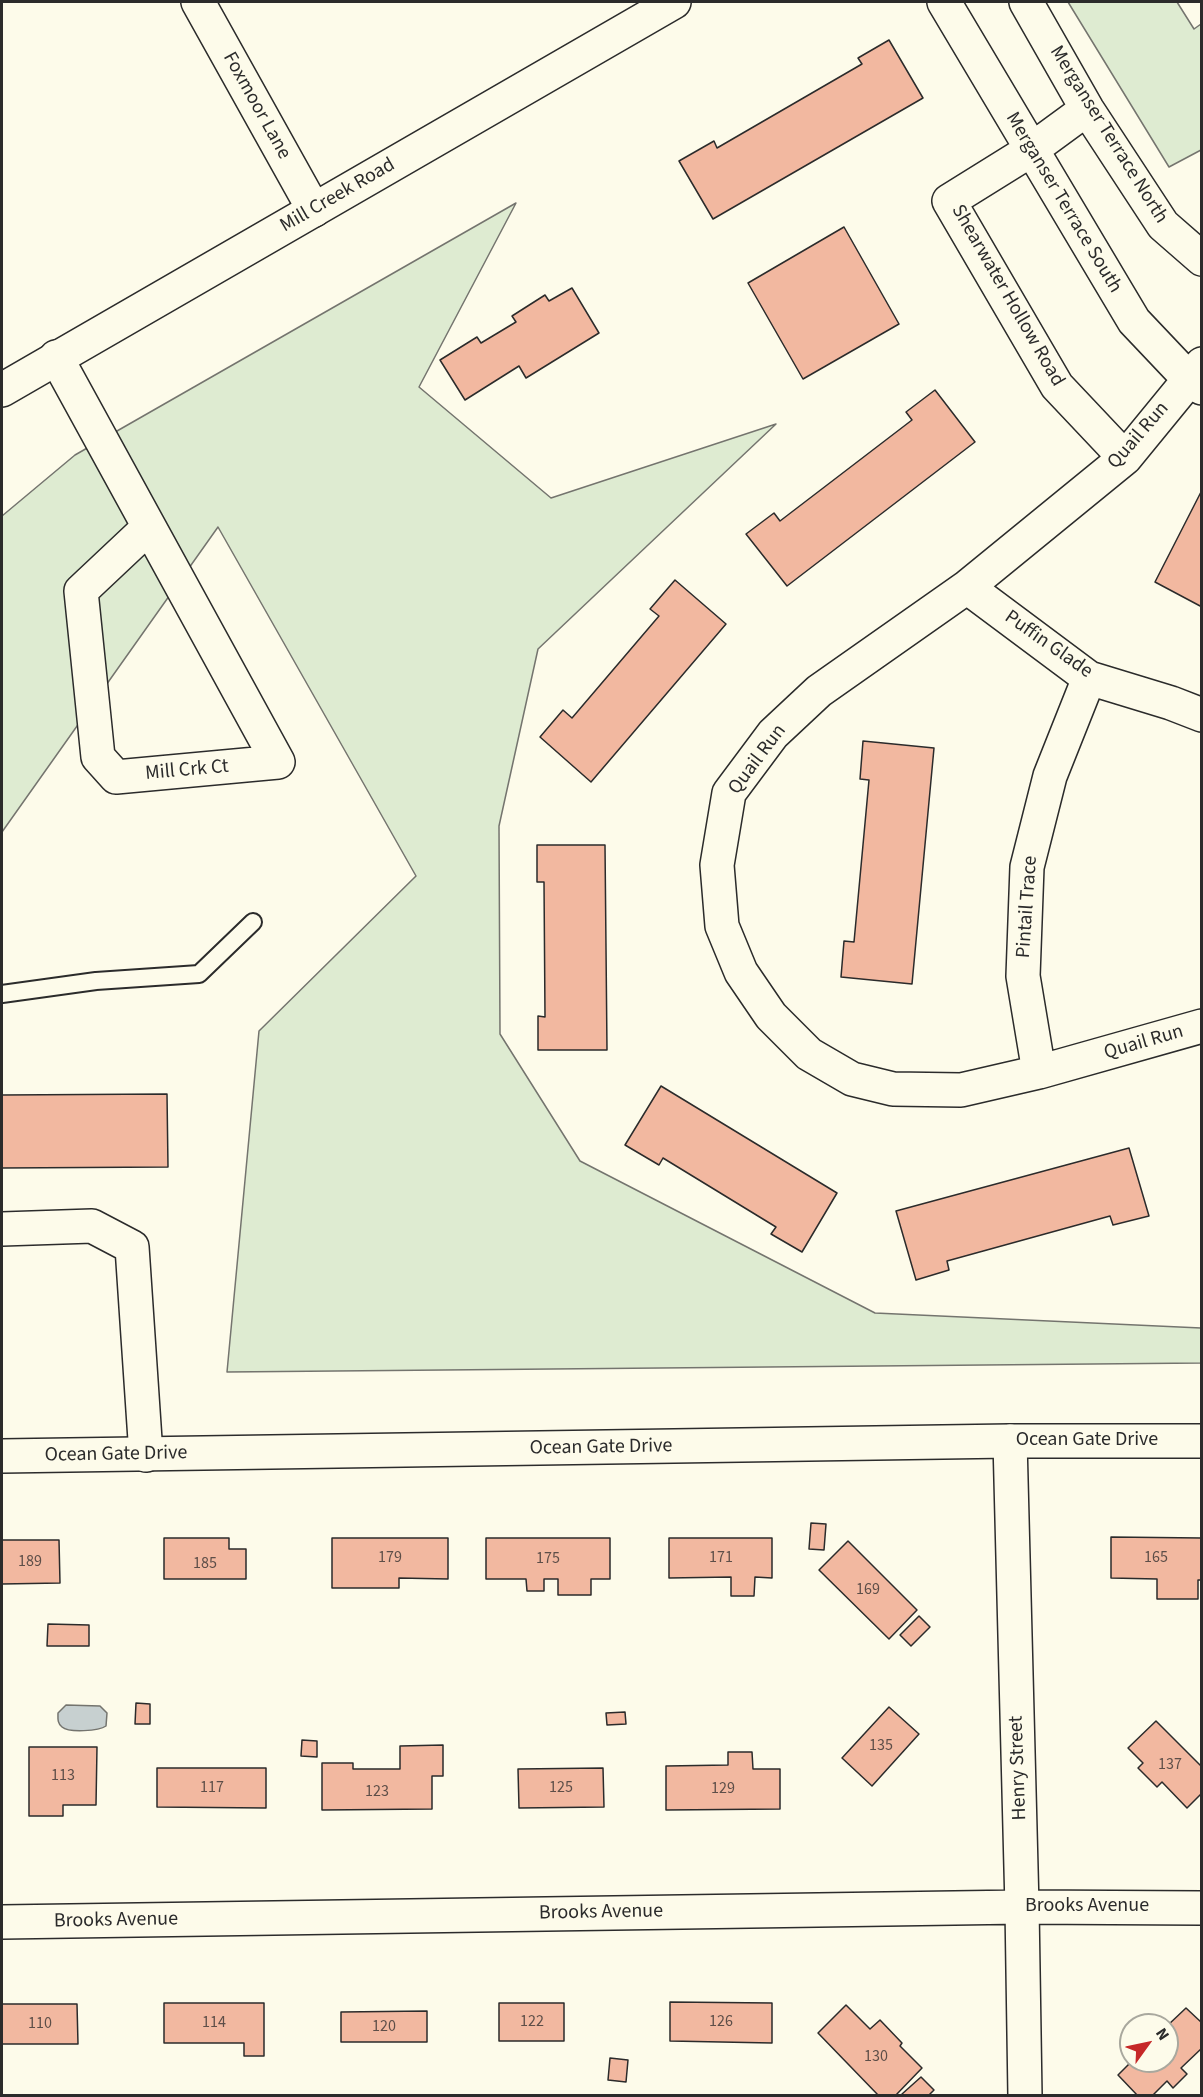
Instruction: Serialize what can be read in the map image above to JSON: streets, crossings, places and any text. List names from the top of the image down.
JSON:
{
  "streets": {
    "street": [
      "Foxmoor Lane",
      "Merganser Terrace North",
      "Mill Creek Road",
      "Merganser Terrace South",
      "Shearwater Hollow Road",
      "Quail Run",
      "Puffin Glade",
      "Mill Crk Ct",
      "Pintail Trace",
      "Ocean Gate Drive",
      "Henry Street",
      "Brooks Avenue"
    ]
  },
  "crossings": [
    ["Foxmoor Lane", "Mill Creek Road"],
    ["Merganser Terrace North", "Shearwater Hollow Road"],
    ["Mill Creek Road", "Mill Crk Ct"],
    ["Merganser Terrace South", "Shearwater Hollow Road"],
    ["Merganser Terrace South", "Quail Run"],
    ["Shearwater Hollow Road", "Quail Run"],
    ["Quail Run", "Puffin Glade"],
    ["Quail Run", "Pintail Trace"],
    ["Puffin Glade", "Pintail Trace"],
    ["Ocean Gate Drive", "Henry Street"],
    ["Henry Street", "Brooks Avenue"]
  ],
  "house_numbers": [
    "179",
    "171",
    "165",
    "175",
    "189",
    "185",
    "169",
    "135",
    "137",
    "113",
    "117",
    "125",
    "129",
    "123",
    "122",
    "126",
    "114",
    "110",
    "120",
    "130"
  ],
  "north": "top right"
}
